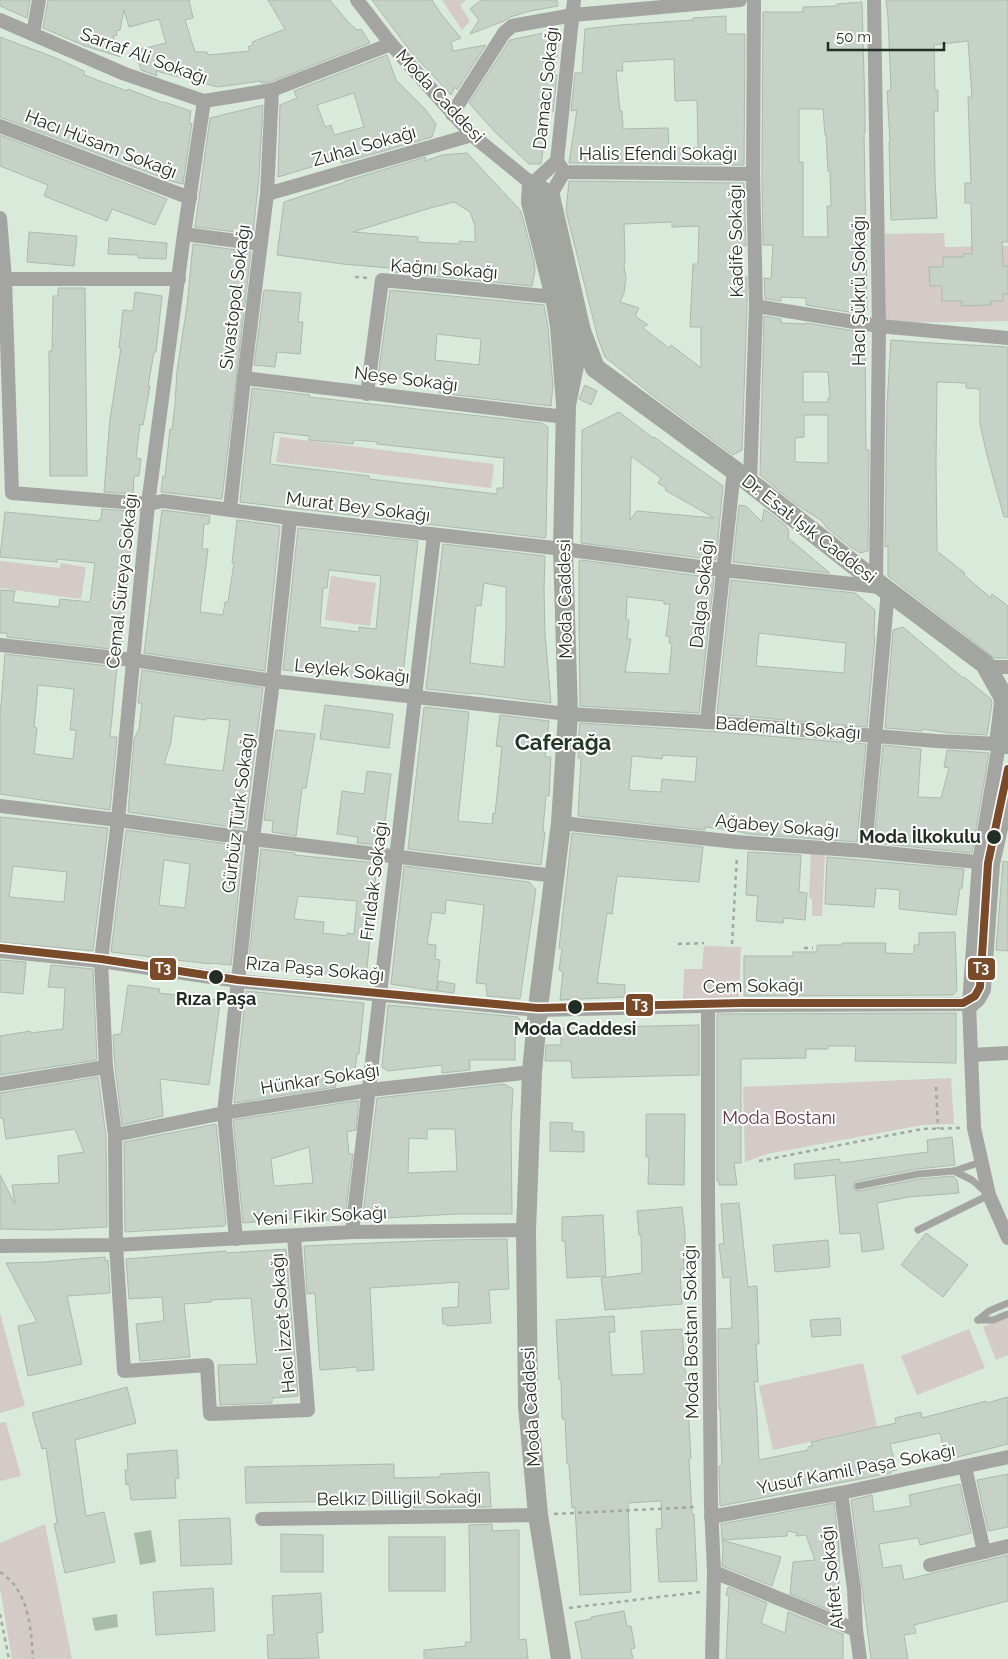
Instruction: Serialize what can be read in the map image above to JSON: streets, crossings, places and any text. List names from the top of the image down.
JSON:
{
  "streets": {
    "street": [
      "Sarraf Ali Sokağı",
      "Damacı Sokağı",
      "Moda Caddesi",
      "Hacı Hüsam Sokağı",
      "Zuhal Sokağı",
      "Halis Efendi Sokağı",
      "Kadife Sokağı",
      "Kağnı Sokağı",
      "Hacı Şükrü Sokağı",
      "Sivastopol Sokağı",
      "Neşe Sokağı",
      "Murat Bey Sokağı",
      "Dr. Esat Işık Caddesi",
      "Cemal Süreya Sokağı",
      "Dalga Sokağı",
      "Leylek Sokağı",
      "Bademaltı Sokağı",
      "Gürbüz Türk Sokağı",
      "Ağabey Sokağı",
      "Fırıldak Sokağı",
      "Rıza Paşa Sokağı",
      "Cem Sokağı",
      "Hünkar Sokağı",
      "Yeni Fikir Sokağı",
      "Hacı İzzet Sokağı",
      "Moda Bostanı Sokağı",
      "Yusuf Kamil Paşa Sokağı",
      "Belkız Dilligil Sokağı",
      "Atıfet Sokağı"
    ]
  },
  "crossings": [
    ["Sarraf Ali Sokağı", "Moda Caddesi"],
    ["Sarraf Ali Sokağı", "Sivastopol Sokağı"],
    ["Sarraf Ali Sokağı", "Cemal Süreya Sokağı"],
    ["Damacı Sokağı", "Moda Caddesi"],
    ["Damacı Sokağı", "Halis Efendi Sokağı"],
    ["Moda Caddesi", "Zuhal Sokağı"],
    ["Moda Caddesi", "Halis Efendi Sokağı"],
    ["Moda Caddesi", "Kağnı Sokağı"],
    ["Moda Caddesi", "Neşe Sokağı"],
    ["Moda Caddesi", "Murat Bey Sokağı"],
    ["Moda Caddesi", "Dr. Esat Işık Caddesi"],
    ["Moda Caddesi", "Leylek Sokağı"],
    ["Moda Caddesi", "Bademaltı Sokağı"],
    ["Moda Caddesi", "Ağabey Sokağı"],
    ["Moda Caddesi", "Rıza Paşa Sokağı"],
    ["Moda Caddesi", "Cem Sokağı"],
    ["Moda Caddesi", "Hünkar Sokağı"],
    ["Moda Caddesi", "Yeni Fikir Sokağı"],
    ["Moda Caddesi", "Belkız Dilligil Sokağı"],
    ["Hacı Hüsam Sokağı", "Cemal Süreya Sokağı"],
    ["Zuhal Sokağı", "Sivastopol Sokağı"],
    ["Halis Efendi Sokağı", "Kadife Sokağı"],
    ["Kadife Sokağı", "Dr. Esat Işık Caddesi"],
    ["Kağnı Sokağı", "Neşe Sokağı"],
    ["Hacı Şükrü Sokağı", "Murat Bey Sokağı"],
    ["Hacı Şükrü Sokağı", "Dr. Esat Işık Caddesi"],
    ["Hacı Şükrü Sokağı", "Bademaltı Sokağı"],
    ["Hacı Şükrü Sokağı", "Ağabey Sokağı"],
    ["Sivastopol Sokağı", "Neşe Sokağı"],
    ["Sivastopol Sokağı", "Murat Bey Sokağı"],
    ["Murat Bey Sokağı", "Dr. Esat Işık Caddesi"],
    ["Murat Bey Sokağı", "Cemal Süreya Sokağı"],
    ["Murat Bey Sokağı", "Dalga Sokağı"],
    ["Murat Bey Sokağı", "Gürbüz Türk Sokağı"],
    ["Murat Bey Sokağı", "Fırıldak Sokağı"],
    ["Dr. Esat Işık Caddesi", "Dalga Sokağı"],
    ["Dr. Esat Işık Caddesi", "Bademaltı Sokağı"],
    ["Cemal Süreya Sokağı", "Leylek Sokağı"],
    ["Cemal Süreya Sokağı", "Rıza Paşa Sokağı"],
    ["Cemal Süreya Sokağı", "Hünkar Sokağı"],
    ["Cemal Süreya Sokağı", "Yeni Fikir Sokağı"],
    ["Cemal Süreya Sokağı", "Hacı İzzet Sokağı"],
    ["Dalga Sokağı", "Bademaltı Sokağı"],
    ["Leylek Sokağı", "Bademaltı Sokağı"],
    ["Leylek Sokağı", "Gürbüz Türk Sokağı"],
    ["Leylek Sokağı", "Fırıldak Sokağı"],
    ["Gürbüz Türk Sokağı", "Rıza Paşa Sokağı"],
    ["Gürbüz Türk Sokağı", "Hünkar Sokağı"],
    ["Gürbüz Türk Sokağı", "Yeni Fikir Sokağı"],
    ["Fırıldak Sokağı", "Rıza Paşa Sokağı"],
    ["Fırıldak Sokağı", "Hünkar Sokağı"],
    ["Fırıldak Sokağı", "Yeni Fikir Sokağı"],
    ["Rıza Paşa Sokağı", "Cem Sokağı"],
    ["Cem Sokağı", "Moda Bostanı Sokağı"],
    ["Yeni Fikir Sokağı", "Hacı İzzet Sokağı"],
    ["Moda Bostanı Sokağı", "Yusuf Kamil Paşa Sokağı"],
    ["Yusuf Kamil Paşa Sokağı", "Atıfet Sokağı"]
  ],
  "districts": ["Caferağa"],
  "parks": ["Moda Bostanı"],
  "places": ["Moda İlkokulu", "Rıza Paşa", "Moda Caddesi"],
  "lines": ["transit line T3"],
  "scale_bar": "50 m"
}
